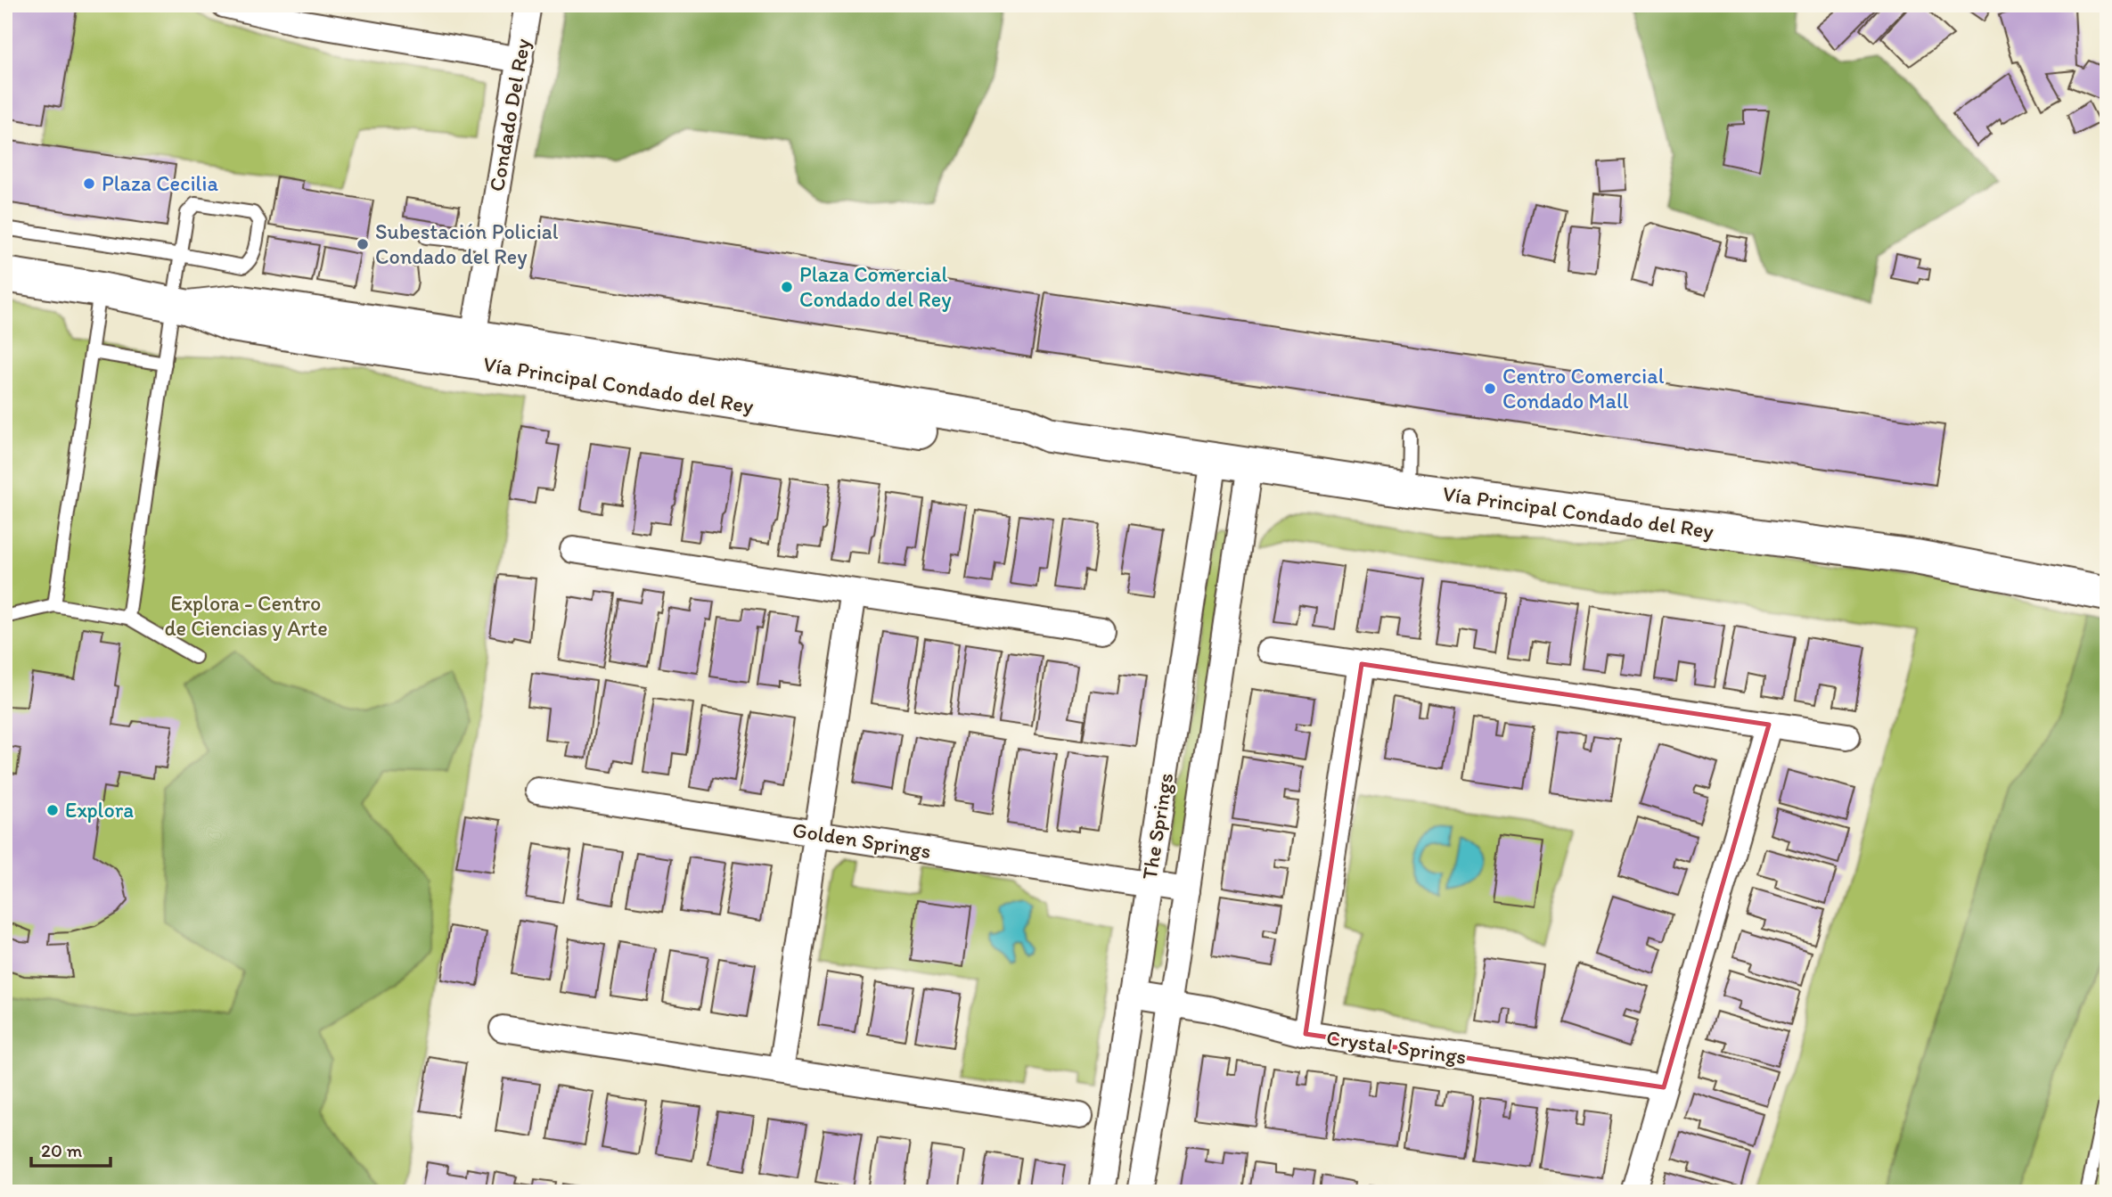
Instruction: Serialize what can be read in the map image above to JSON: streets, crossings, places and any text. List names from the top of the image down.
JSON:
{
  "streets": {
    "street": [
      "Condado Del Rey",
      "Vía Principal Condado del Rey",
      "The Springs",
      "Golden Springs",
      "Crystal Springs"
    ]
  },
  "crossings": [
    ["Condado Del Rey", "Vía Principal Condado del Rey"],
    ["Vía Principal Condado del Rey", "The Springs"],
    ["The Springs", "Golden Springs"],
    ["The Springs", "Crystal Springs"]
  ],
  "parks": ["Explora - Centro de Ciencias y Arte"],
  "places": [
    "Plaza Cecilia",
    "Subestación Policial Condado del Rey",
    "Plaza Comercial Condado del Rey",
    "Centro Comercial Condado Mall",
    "Explora"
  ],
  "scale_bar": "20 m"
}
